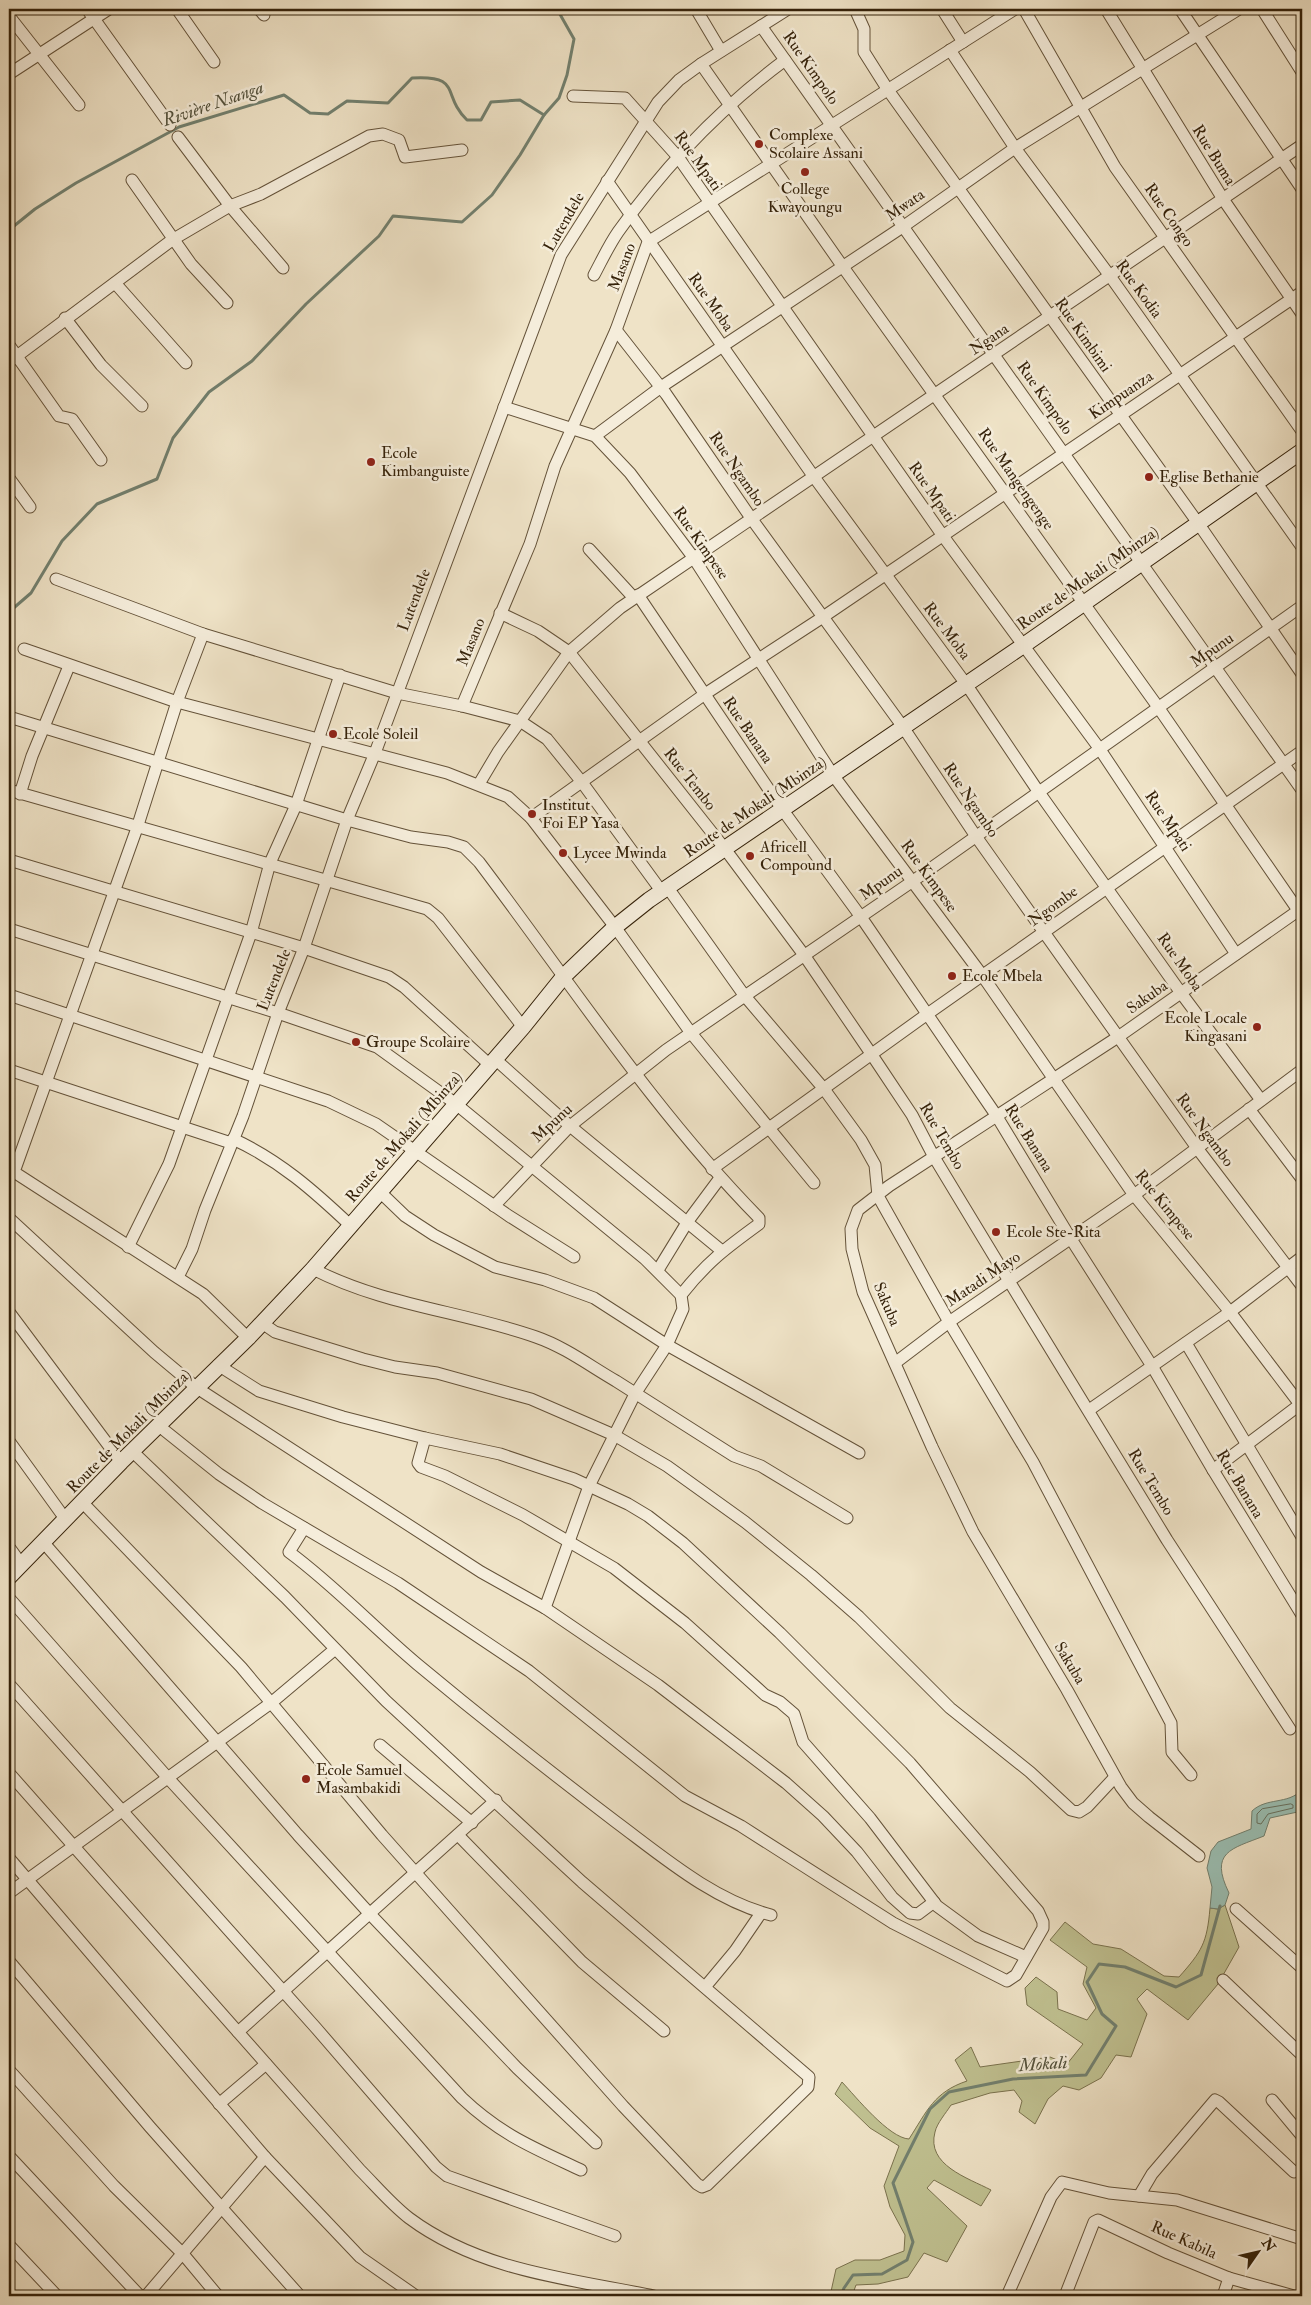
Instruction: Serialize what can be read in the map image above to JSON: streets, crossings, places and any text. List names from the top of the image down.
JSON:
{
  "streets": {
    "street": [
      "Rue Kimpolo",
      "Rue Buma",
      "Rue Mpati",
      "Mwata",
      "Rue Congo",
      "Lutendele",
      "Masano",
      "Rue Kodia",
      "Rue Moba",
      "Rue Kimbimi",
      "Ngana",
      "Kimpuanza",
      "Rue Ngambo",
      "Rue Mangengenge",
      "Rue Kimpese",
      "Route de Mokali (Mbinza)",
      "Mpunu",
      "Rue Banana",
      "Rue Tembo",
      "Ngombe",
      "Sakuba",
      "Matadi Mayo",
      "Rue Kabila"
    ]
  },
  "crossings": [
    ["Rue Kimpolo", "Mwata"],
    ["Rue Kimpolo", "Lutendele"],
    ["Rue Kimpolo", "Masano"],
    ["Rue Kimpolo", "Ngana"],
    ["Rue Kimpolo", "Kimpuanza"],
    ["Rue Kimpolo", "Route de Mokali (Mbinza)"],
    ["Rue Kimpolo", "Mpunu"],
    ["Rue Kimpolo", "Ngombe"],
    ["Rue Buma", "Mwata"],
    ["Rue Buma", "Ngana"],
    ["Rue Buma", "Kimpuanza"],
    ["Rue Mpati", "Mwata"],
    ["Rue Mpati", "Lutendele"],
    ["Rue Mpati", "Masano"],
    ["Rue Mpati", "Ngana"],
    ["Rue Mpati", "Kimpuanza"],
    ["Rue Mpati", "Route de Mokali (Mbinza)"],
    ["Rue Mpati", "Mpunu"],
    ["Rue Mpati", "Ngombe"],
    ["Rue Mpati", "Sakuba"],
    ["Mwata", "Rue Congo"],
    ["Mwata", "Rue Kodia"],
    ["Mwata", "Rue Moba"],
    ["Mwata", "Rue Kimbimi"],
    ["Mwata", "Rue Ngambo"],
    ["Mwata", "Rue Mangengenge"],
    ["Mwata", "Rue Kimpese"],
    ["Rue Congo", "Ngana"],
    ["Rue Congo", "Kimpuanza"],
    ["Lutendele", "Rue Moba"],
    ["Lutendele", "Rue Mangengenge"],
    ["Lutendele", "Rue Kimpese"],
    ["Masano", "Rue Kodia"],
    ["Masano", "Rue Moba"],
    ["Masano", "Rue Kimbimi"],
    ["Masano", "Rue Ngambo"],
    ["Masano", "Rue Mangengenge"],
    ["Masano", "Rue Kimpese"],
    ["Masano", "Rue Tembo"],
    ["Rue Kodia", "Ngana"],
    ["Rue Kodia", "Kimpuanza"],
    ["Rue Kodia", "Route de Mokali (Mbinza)"],
    ["Rue Moba", "Ngana"],
    ["Rue Moba", "Kimpuanza"],
    ["Rue Moba", "Route de Mokali (Mbinza)"],
    ["Rue Moba", "Mpunu"],
    ["Rue Moba", "Ngombe"],
    ["Rue Moba", "Sakuba"],
    ["Rue Moba", "Matadi Mayo"],
    ["Rue Kimbimi", "Ngana"],
    ["Rue Kimbimi", "Kimpuanza"],
    ["Rue Kimbimi", "Route de Mokali (Mbinza)"],
    ["Rue Kimbimi", "Mpunu"],
    ["Ngana", "Rue Ngambo"],
    ["Ngana", "Rue Mangengenge"],
    ["Ngana", "Rue Kimpese"],
    ["Ngana", "Rue Banana"],
    ["Ngana", "Rue Tembo"],
    ["Kimpuanza", "Rue Ngambo"],
    ["Kimpuanza", "Rue Mangengenge"],
    ["Kimpuanza", "Rue Kimpese"],
    ["Kimpuanza", "Rue Banana"],
    ["Kimpuanza", "Rue Tembo"],
    ["Rue Ngambo", "Route de Mokali (Mbinza)"],
    ["Rue Ngambo", "Mpunu"],
    ["Rue Ngambo", "Ngombe"],
    ["Rue Ngambo", "Sakuba"],
    ["Rue Ngambo", "Matadi Mayo"],
    ["Rue Mangengenge", "Route de Mokali (Mbinza)"],
    ["Rue Mangengenge", "Mpunu"],
    ["Rue Mangengenge", "Ngombe"],
    ["Rue Mangengenge", "Sakuba"],
    ["Rue Kimpese", "Route de Mokali (Mbinza)"],
    ["Rue Kimpese", "Mpunu"],
    ["Rue Kimpese", "Ngombe"],
    ["Rue Kimpese", "Sakuba"],
    ["Rue Kimpese", "Matadi Mayo"],
    ["Route de Mokali (Mbinza)", "Rue Banana"],
    ["Route de Mokali (Mbinza)", "Rue Tembo"],
    ["Mpunu", "Rue Banana"],
    ["Mpunu", "Rue Tembo"],
    ["Rue Banana", "Ngombe"],
    ["Rue Banana", "Sakuba"],
    ["Rue Banana", "Matadi Mayo"],
    ["Rue Tembo", "Ngombe"],
    ["Rue Tembo", "Sakuba"],
    ["Rue Tembo", "Matadi Mayo"],
    ["Sakuba", "Matadi Mayo"]
  ],
  "water": ["Rivière Nsanga", "Mokali"],
  "places": [
    "Complexe Scolaire Assani",
    "College Kwayoungu",
    "Ecole Kimbanguiste",
    "Eglise Bethanie",
    "Ecole Soleil",
    "Institut Foi EP Yasa",
    "Lycee Mwinda",
    "Africell Compound",
    "Ecole Mbela",
    "Ecole Locale Kingasani",
    "Groupe Scolaire",
    "Ecole Ste-Rita",
    "Ecole Samuel Masambakidi"
  ],
  "north": "top right"
}
